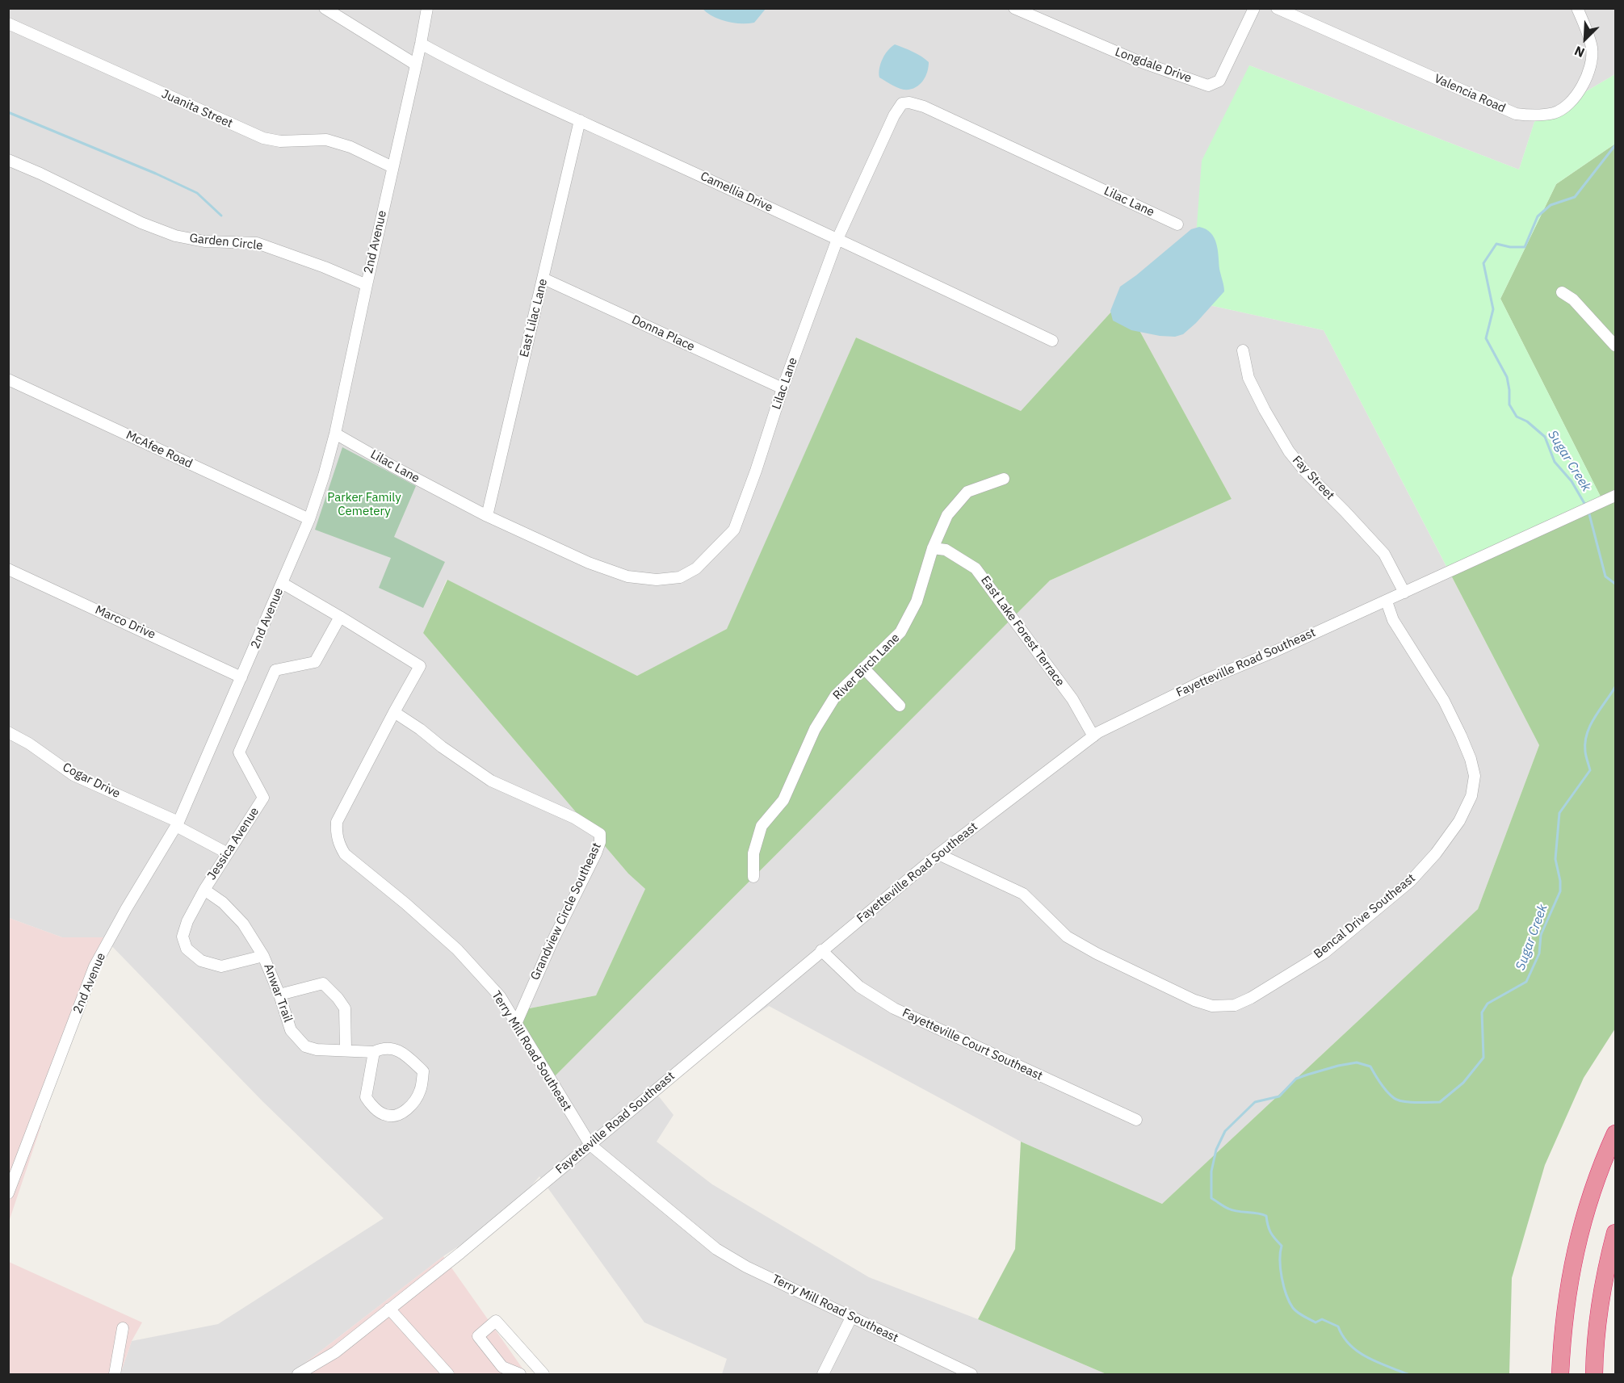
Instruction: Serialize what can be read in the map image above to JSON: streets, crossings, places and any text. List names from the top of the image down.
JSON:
{
  "streets": {
    "street": [
      "Longdale Drive",
      "Valencia Road",
      "Juanita Street",
      "Camellia Drive",
      "Lilac Lane",
      "Garden Circle",
      "2nd Avenue",
      "East Lilac Lane",
      "Donna Place",
      "McAfee Road",
      "Fay Street",
      "Marco Drive",
      "East Lake Forest Terrace",
      "Fayetteville Road Southeast",
      "River Birch Lane",
      "Cogar Drive",
      "Jessica Avenue",
      "Grandview Circle Southeast",
      "Bencal Drive Southeast",
      "Anwar Trail",
      "Fayetteville Court Southeast",
      "Terry Mill Road Southeast"
    ]
  },
  "crossings": [
    ["Juanita Street", "2nd Avenue"],
    ["Camellia Drive", "Lilac Lane"],
    ["Camellia Drive", "2nd Avenue"],
    ["Camellia Drive", "East Lilac Lane"],
    ["Lilac Lane", "2nd Avenue"],
    ["Lilac Lane", "East Lilac Lane"],
    ["Lilac Lane", "Donna Place"],
    ["Garden Circle", "2nd Avenue"],
    ["2nd Avenue", "McAfee Road"],
    ["2nd Avenue", "Marco Drive"],
    ["2nd Avenue", "Cogar Drive"],
    ["2nd Avenue", "Terry Mill Road Southeast"],
    ["East Lilac Lane", "Donna Place"],
    ["Fay Street", "Fayetteville Road Southeast"],
    ["East Lake Forest Terrace", "Fayetteville Road Southeast"],
    ["East Lake Forest Terrace", "River Birch Lane"],
    ["Fayetteville Road Southeast", "Bencal Drive Southeast"],
    ["Fayetteville Road Southeast", "Fayetteville Court Southeast"],
    ["Fayetteville Road Southeast", "Terry Mill Road Southeast"],
    ["Cogar Drive", "Jessica Avenue"],
    ["Jessica Avenue", "Anwar Trail"],
    ["Jessica Avenue", "Terry Mill Road Southeast"],
    ["Grandview Circle Southeast", "Terry Mill Road Southeast"]
  ],
  "water": ["Sugar Creek"],
  "parks": ["Parker Family Cemetery"],
  "north": "bottom left"
}
